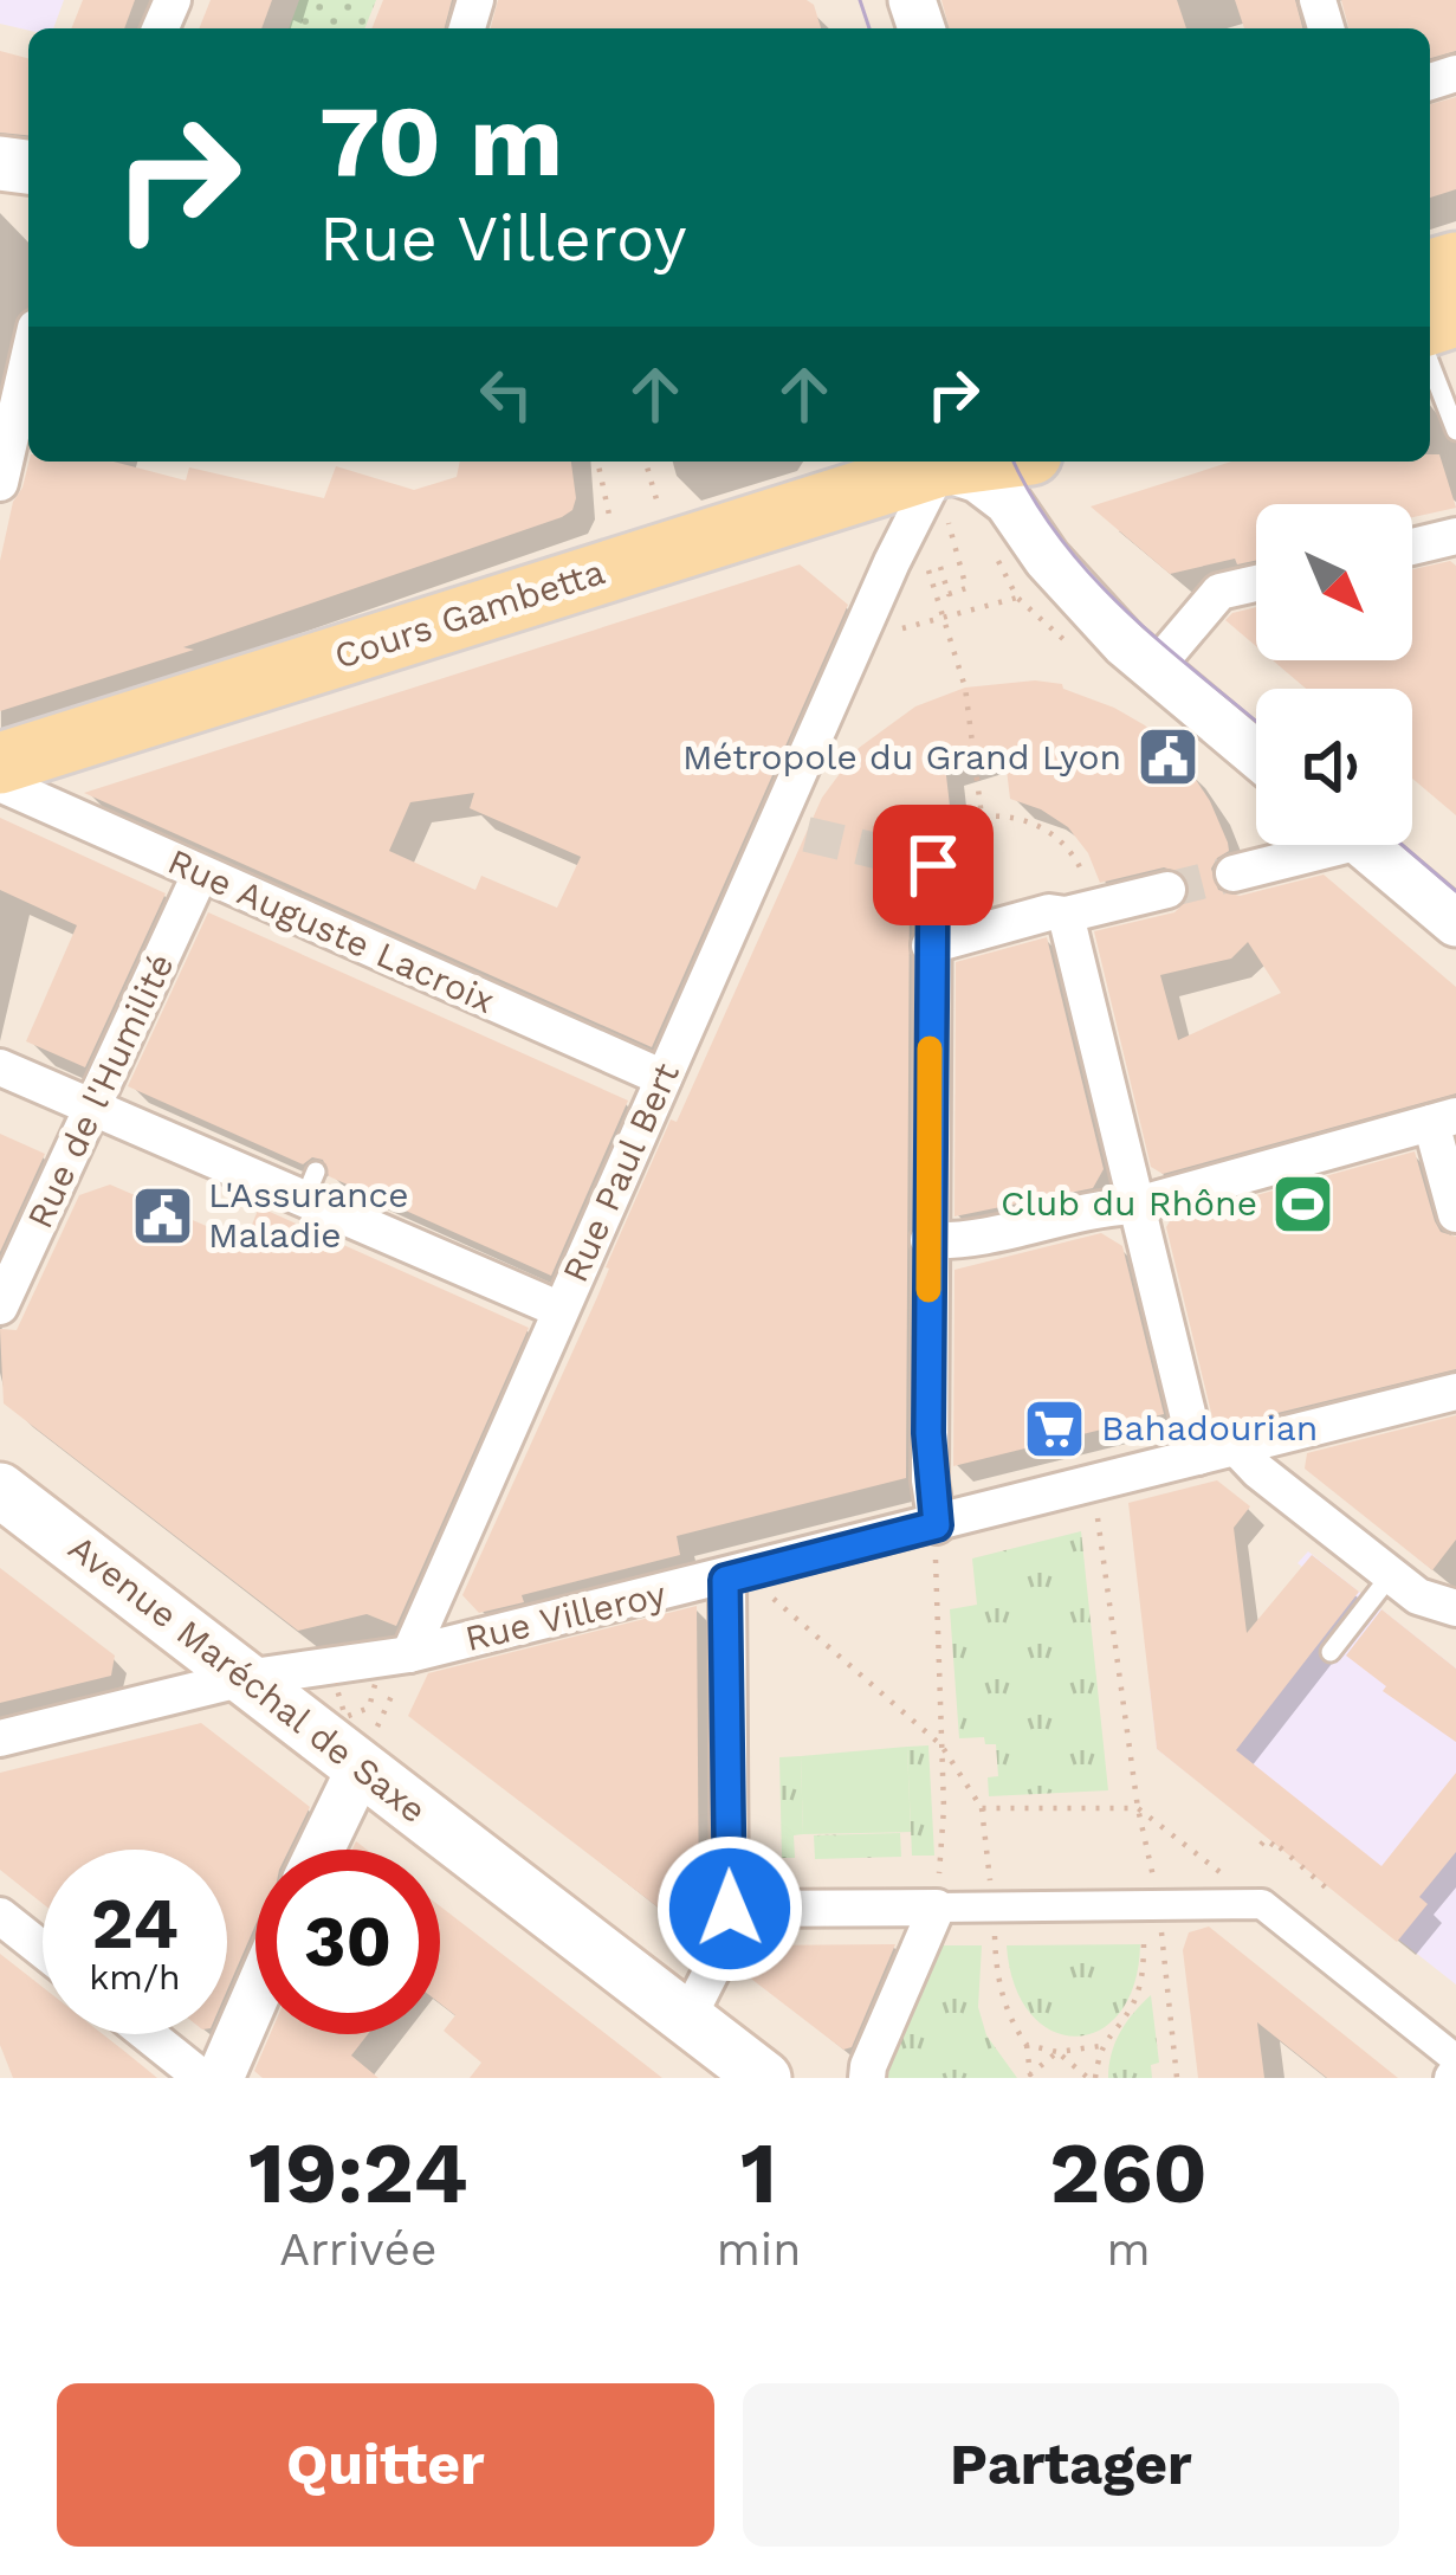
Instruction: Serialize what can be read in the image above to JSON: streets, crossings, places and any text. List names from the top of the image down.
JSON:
{
  "streets": {
    "main road": ["Cours Gambetta", "Avenue Maréchal de Saxe"],
    "street": [
      "Rue Auguste Lacroix",
      "Rue de l'Humilité",
      "Rue Paul Bert",
      "Rue Villeroy"
    ]
  },
  "crossings": [
    ["Cours Gambetta", "Rue Paul Bert"],
    ["Rue Auguste Lacroix", "Rue de l'Humilité"],
    ["Rue Auguste Lacroix", "Rue Paul Bert"],
    ["Rue Paul Bert", "Rue Villeroy"],
    ["Rue Villeroy", "Avenue Maréchal de Saxe"]
  ],
  "places": {
    "public building": ["Métropole du Grand Lyon", "L'Assurance Maladie"],
    "sports": ["Club du Rhône"],
    "supermarket": ["Bahadourian"]
  },
  "north": "bottom right",
  "page": {
    "turn": ["70 m", "Rue Villeroy"],
    "speed": "24 km/h",
    "limit": "30",
    "eta": [
      "19:24",
      "Arrivée",
      "1",
      "min",
      "260",
      "m"
    ],
    "buttons": ["Quitter", "Partager"]
  }
}
